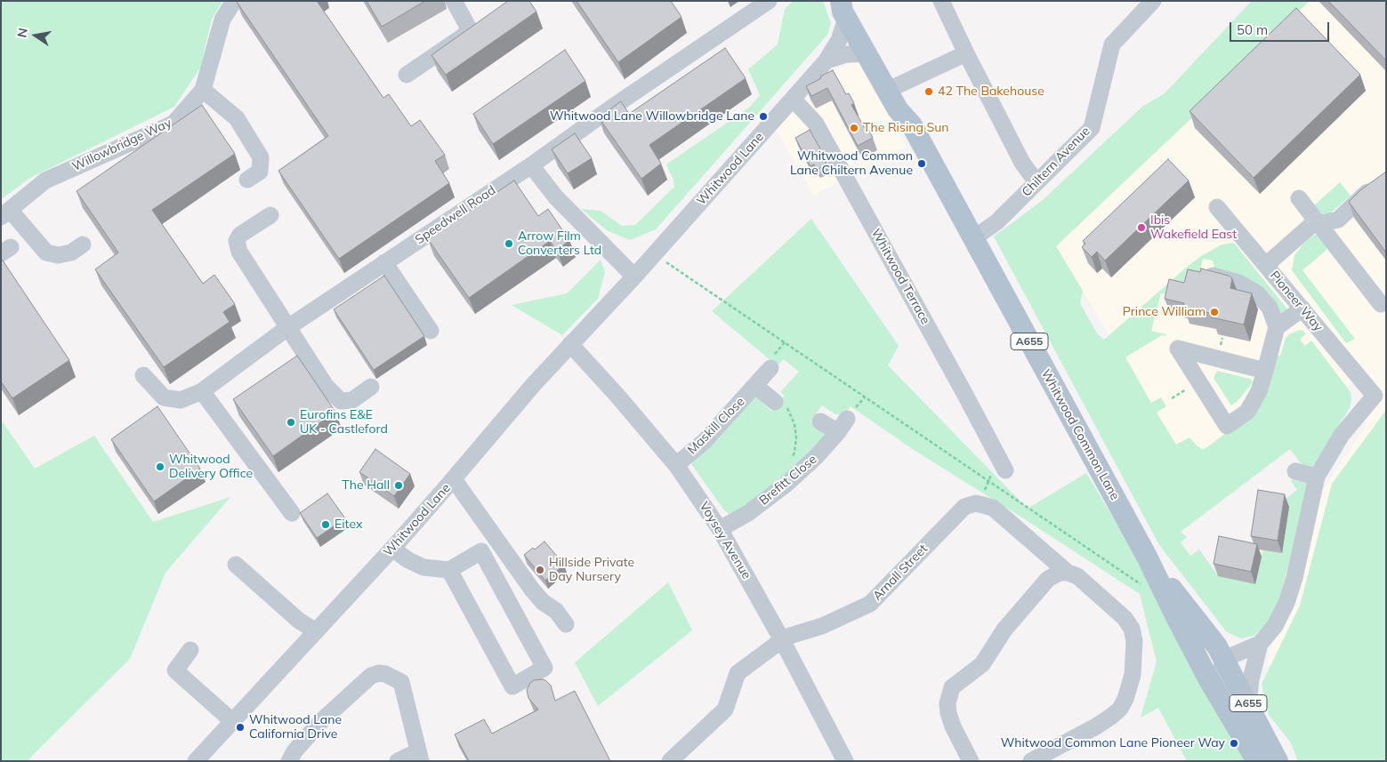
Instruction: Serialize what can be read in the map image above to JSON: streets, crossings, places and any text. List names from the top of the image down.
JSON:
{
  "streets": {
    "main road": ["A655", "Whitwood Common Lane"],
    "street": [
      "Willowbridge Way",
      "Chiltern Avenue",
      "Whitwood Lane",
      "Speedwell Road",
      "Whitwood Terrace",
      "Pioneer Way",
      "Maskill Close",
      "Brefitt Close",
      "Voysey Avenue",
      "Arnall Street"
    ]
  },
  "crossings": [
    ["Chiltern Avenue", "Whitwood Common Lane"],
    ["Whitwood Lane", "Whitwood Terrace"],
    ["Whitwood Lane", "Whitwood Common Lane"],
    ["Whitwood Lane", "Voysey Avenue"],
    ["Pioneer Way", "Whitwood Common Lane"],
    ["Maskill Close", "Voysey Avenue"],
    ["Brefitt Close", "Voysey Avenue"],
    ["Voysey Avenue", "Arnall Street"]
  ],
  "places": [
    "42 The Bakehouse",
    "Whitwood Lane Willowbridge Lane",
    "The Rising Sun",
    "Whitwood Common Lane Chiltern Avenue",
    "Ibis Wakefield East",
    "Arrow Film Converters Ltd",
    "Prince William",
    "Eurofins E&E UK - Castleford",
    "Whitwood Delivery Office",
    "The Hall",
    "Eitex",
    "Hillside Private Day Nursery",
    "Whitwood Lane California Drive",
    "Whitwood Common Lane Pioneer Way"
  ],
  "scale_bar": "50 m",
  "north": "left"
}
